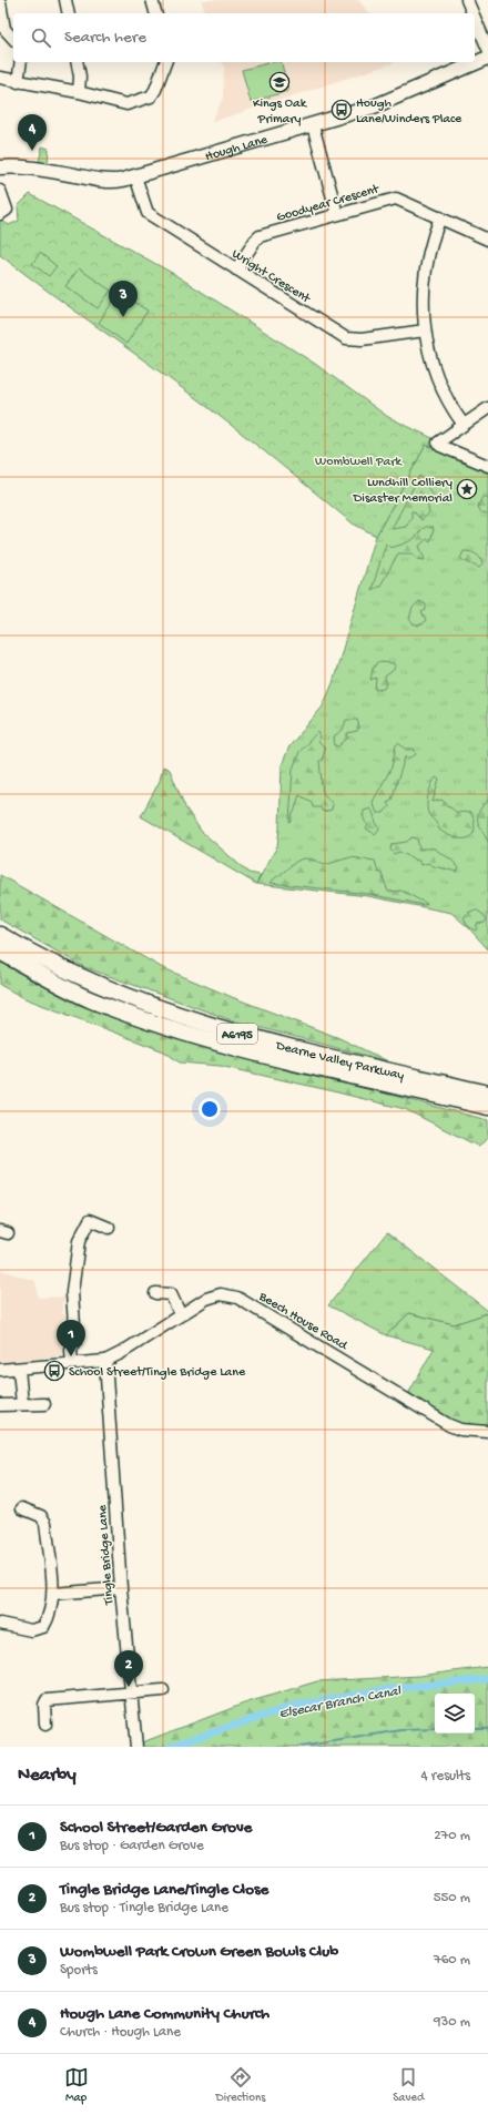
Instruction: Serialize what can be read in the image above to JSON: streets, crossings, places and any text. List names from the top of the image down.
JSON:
{
  "streets": {
    "highway": ["A6195", "Dearne Valley Parkway"],
    "main road": ["Hough Lane"],
    "street": [
      "Goodyear Crescent",
      "Wright Crescent",
      "Beech House Road",
      "Tingle Bridge Lane"
    ]
  },
  "crossings": [
    ["Hough Lane", "Wright Crescent"],
    ["Goodyear Crescent", "Wright Crescent"],
    ["Beech House Road", "Tingle Bridge Lane"]
  ],
  "water": ["Elsecar Branch Canal"],
  "parks": ["Wombwell Park"],
  "places": {
    "school or university": ["Kings Oak Primary"],
    "bus stop": ["Hough Lane/Winders Place", "School Street/Tingle Bridge Lane"],
    "place": ["Lundhill Colliery Disaster Memorial"]
  },
  "page": {
    "search": "Search here",
    "pins": [
      "4",
      "3",
      "1",
      "2"
    ],
    "heading": ["Nearby", "4 results"],
    "list": [
      {
        "mark": "1",
        "name": "School Street/Garden Grove",
        "note": "Bus stop · Garden Grove",
        "value": "270 m"
      },
      {
        "mark": "2",
        "name": "Tingle Bridge Lane/Tingle Close",
        "note": "Bus stop · Tingle Bridge Lane",
        "value": "550 m"
      },
      {
        "mark": "3",
        "name": "Wombwell Park Crown Green Bowls Club",
        "note": "Sports",
        "value": "760 m"
      },
      {
        "mark": "4",
        "name": "Hough Lane Community Church",
        "note": "Church · Hough Lane",
        "value": "930 m"
      }
    ],
    "nav": ["Map", "Directions", "Saved"]
  }
}
